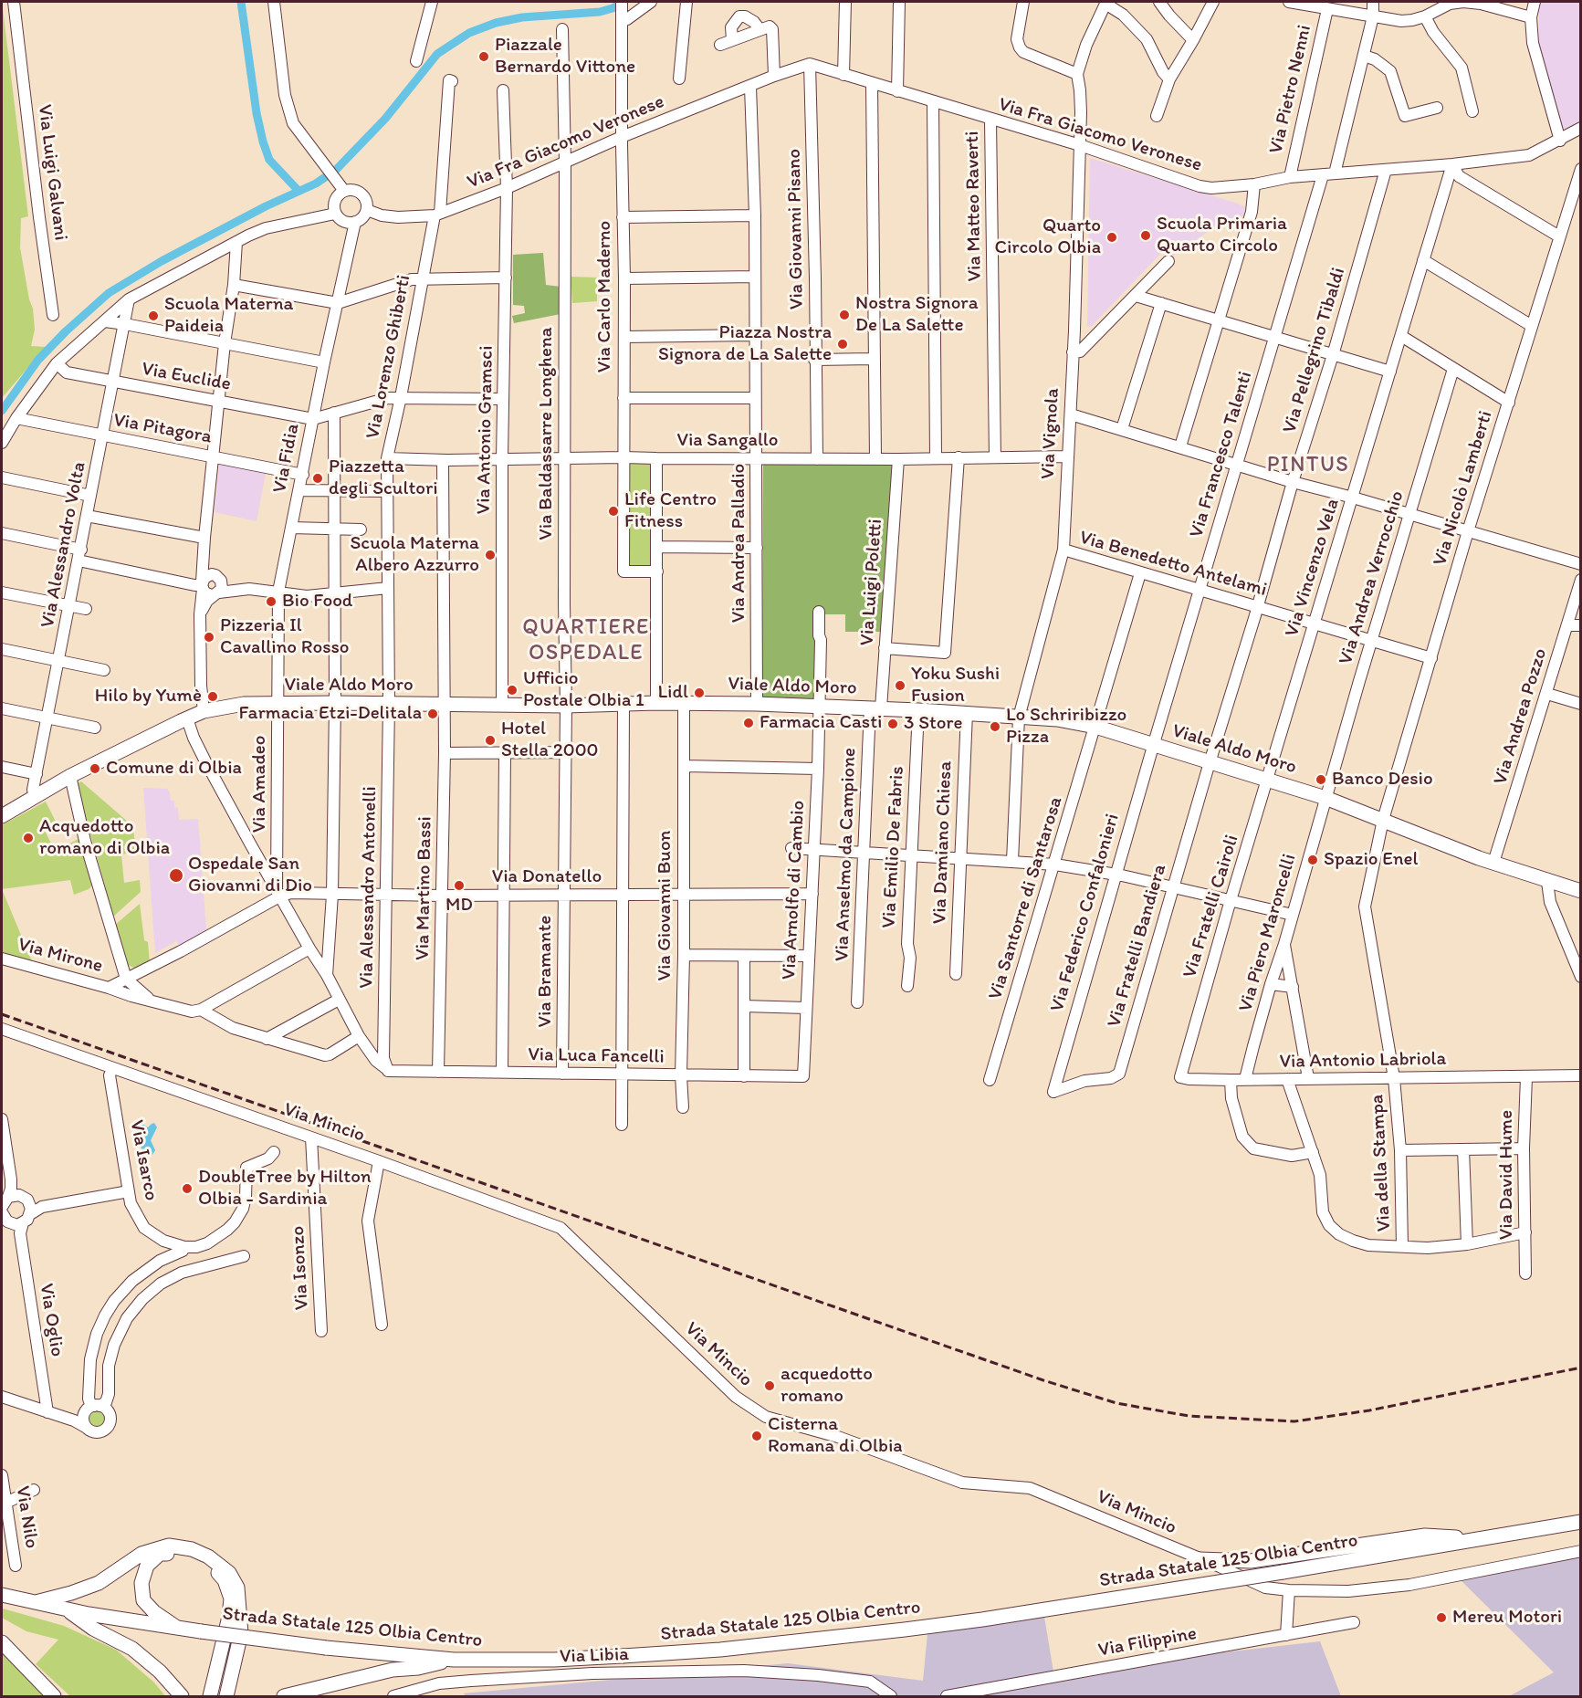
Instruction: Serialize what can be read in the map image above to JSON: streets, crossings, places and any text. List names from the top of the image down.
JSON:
{
  "streets": {
    "main road": ["Viale Aldo Moro", "Strada Statale 125 Olbia Centro"],
    "street": [
      "Via Pietro Nenni",
      "Via Fra Giacomo Veronese",
      "Via Luigi Galvani",
      "Via Matteo Raverti",
      "Via Giovanni Pisano",
      "Via Carlo Maderno",
      "Via Pellegrino Tibaldi",
      "Via Lorenzo Ghiberti",
      "Via Euclide",
      "Via Pitagora",
      "Via Antonio Gramsci",
      "Via Baldassarre Longhena",
      "Via Vignola",
      "Via Sangallo",
      "Via Francesco Talenti",
      "Via Fidia",
      "Via Nicolò Lamberti",
      "Via Andrea Palladio",
      "Via Alessandro Volta",
      "Via Benedetto Antelami",
      "Via Vincenzo Vela",
      "Via Andrea Verrocchio",
      "Via Luigi Poletti",
      "Via Andrea Pozzo",
      "Via Amadeo",
      "Via Damiano Chiesa",
      "Via Emilio De Fabris",
      "Via Anselmo da Campione",
      "Via Donatello",
      "Via Alessandro Antonelli",
      "Via Martino Bassi",
      "Via Arnolfo di Cambio",
      "Via Santorre di Santarosa",
      "Via Giovanni Buon",
      "Via Fratelli Cairoli",
      "Via Federico Confalonieri",
      "Via Piero Maroncelli",
      "Via Fratelli Bandiera",
      "Via Mirone",
      "Via Bramante",
      "Via Luca Fancelli",
      "Via Antonio Labriola",
      "Via Mincio",
      "Via Isarco",
      "Via della Stampa",
      "Via David Hume",
      "Via Isonzo",
      "Via Oglio",
      "Via Nilo",
      "Via Filippine",
      "Via Libia"
    ]
  },
  "crossings": [
    ["Via Pietro Nenni", "Via Fra Giacomo Veronese"],
    ["Via Fra Giacomo Veronese", "Via Matteo Raverti"],
    ["Via Fra Giacomo Veronese", "Via Giovanni Pisano"],
    ["Via Fra Giacomo Veronese", "Via Carlo Maderno"],
    ["Via Fra Giacomo Veronese", "Via Pellegrino Tibaldi"],
    ["Via Fra Giacomo Veronese", "Via Lorenzo Ghiberti"],
    ["Via Fra Giacomo Veronese", "Via Antonio Gramsci"],
    ["Via Fra Giacomo Veronese", "Via Baldassarre Longhena"],
    ["Via Fra Giacomo Veronese", "Via Vignola"],
    ["Via Fra Giacomo Veronese", "Via Francesco Talenti"],
    ["Via Fra Giacomo Veronese", "Via Fidia"],
    ["Via Fra Giacomo Veronese", "Via Andrea Palladio"],
    ["Via Fra Giacomo Veronese", "Via Vincenzo Vela"],
    ["Via Matteo Raverti", "Via Sangallo"],
    ["Via Giovanni Pisano", "Via Sangallo"],
    ["Via Carlo Maderno", "Via Sangallo"],
    ["Via Pellegrino Tibaldi", "Via Benedetto Antelami"],
    ["Via Pellegrino Tibaldi", "Viale Aldo Moro"],
    ["Via Pellegrino Tibaldi", "Via Fratelli Bandiera"],
    ["Via Lorenzo Ghiberti", "Via Sangallo"],
    ["Via Lorenzo Ghiberti", "Viale Aldo Moro"],
    ["Via Lorenzo Ghiberti", "Via Alessandro Antonelli"],
    ["Via Euclide", "Via Fidia"],
    ["Via Euclide", "Via Alessandro Volta"],
    ["Via Pitagora", "Via Fidia"],
    ["Via Pitagora", "Via Alessandro Volta"],
    ["Via Antonio Gramsci", "Via Sangallo"],
    ["Via Antonio Gramsci", "Viale Aldo Moro"],
    ["Via Baldassarre Longhena", "Via Sangallo"],
    ["Via Baldassarre Longhena", "Viale Aldo Moro"],
    ["Via Baldassarre Longhena", "Via Bramante"],
    ["Via Vignola", "Via Sangallo"],
    ["Via Vignola", "Via Benedetto Antelami"],
    ["Via Vignola", "Viale Aldo Moro"],
    ["Via Sangallo", "Via Andrea Palladio"],
    ["Via Sangallo", "Via Luigi Poletti"],
    ["Via Sangallo", "Via Martino Bassi"],
    ["Via Francesco Talenti", "Via Benedetto Antelami"],
    ["Via Francesco Talenti", "Viale Aldo Moro"],
    ["Via Francesco Talenti", "Via Federico Confalonieri"],
    ["Via Fidia", "Viale Aldo Moro"],
    ["Via Fidia", "Via Amadeo"],
    ["Via Nicolò Lamberti", "Via Benedetto Antelami"],
    ["Via Nicolò Lamberti", "Viale Aldo Moro"],
    ["Via Nicolò Lamberti", "Via della Stampa"],
    ["Via Andrea Palladio", "Viale Aldo Moro"],
    ["Via Alessandro Volta", "Viale Aldo Moro"],
    ["Via Benedetto Antelami", "Via Vincenzo Vela"],
    ["Via Benedetto Antelami", "Via Andrea Verrocchio"],
    ["Via Benedetto Antelami", "Via Santorre di Santarosa"],
    ["Via Vincenzo Vela", "Viale Aldo Moro"],
    ["Via Vincenzo Vela", "Via Fratelli Cairoli"],
    ["Via Andrea Verrocchio", "Viale Aldo Moro"],
    ["Via Andrea Verrocchio", "Via Piero Maroncelli"],
    ["Via Luigi Poletti", "Viale Aldo Moro"],
    ["Via Luigi Poletti", "Via Anselmo da Campione"],
    ["Viale Aldo Moro", "Via Andrea Pozzo"],
    ["Viale Aldo Moro", "Via Amadeo"],
    ["Viale Aldo Moro", "Via Damiano Chiesa"],
    ["Viale Aldo Moro", "Via Emilio De Fabris"],
    ["Viale Aldo Moro", "Via Anselmo da Campione"],
    ["Viale Aldo Moro", "Via Alessandro Antonelli"],
    ["Viale Aldo Moro", "Via Martino Bassi"],
    ["Viale Aldo Moro", "Via Arnolfo di Cambio"],
    ["Viale Aldo Moro", "Via Santorre di Santarosa"],
    ["Viale Aldo Moro", "Via Giovanni Buon"],
    ["Viale Aldo Moro", "Via Fratelli Cairoli"],
    ["Viale Aldo Moro", "Via Federico Confalonieri"],
    ["Viale Aldo Moro", "Via Piero Maroncelli"],
    ["Viale Aldo Moro", "Via Fratelli Bandiera"],
    ["Viale Aldo Moro", "Via Bramante"],
    ["Viale Aldo Moro", "Via della Stampa"],
    ["Via Amadeo", "Via Donatello"],
    ["Via Donatello", "Via Alessandro Antonelli"],
    ["Via Donatello", "Via Martino Bassi"],
    ["Via Donatello", "Via Arnolfo di Cambio"],
    ["Via Donatello", "Via Giovanni Buon"],
    ["Via Donatello", "Via Bramante"],
    ["Via Alessandro Antonelli", "Via Luca Fancelli"],
    ["Via Martino Bassi", "Via Luca Fancelli"],
    ["Via Arnolfo di Cambio", "Via Luca Fancelli"],
    ["Via Giovanni Buon", "Via Luca Fancelli"],
    ["Via Fratelli Cairoli", "Via Antonio Labriola"],
    ["Via Federico Confalonieri", "Via Fratelli Bandiera"],
    ["Via Piero Maroncelli", "Via Antonio Labriola"],
    ["Via Bramante", "Via Luca Fancelli"],
    ["Via Antonio Labriola", "Via della Stampa"],
    ["Via Antonio Labriola", "Via David Hume"],
    ["Via Mincio", "Via Isarco"],
    ["Via Mincio", "Via Isonzo"]
  ],
  "districts": ["PINTUS", "QUARTIERE OSPEDALE"],
  "places": [
    "Piazzale Bernardo Vittone",
    "Scuola Primaria Quarto Circolo",
    "Quarto Circolo Olbia",
    "Nostra Signora De La Salette",
    "Scuola Materna Paideia",
    "Piazza Nostra Signora de La Salette",
    "Piazzetta degli Scultori",
    "Life Centro Fitness",
    "Scuola Materna Albero Azzurro",
    "Bio Food",
    "Pizzeria Il Cavallino Rosso",
    "Yoku Sushi Fusion",
    "Ufficio Postale Olbia 1",
    "Lidl",
    "Hilo by Yumè",
    "Farmacia Etzi-Delitala",
    "Farmacia Casti",
    "3 Store",
    "Lo Schriribizzo Pizza",
    "Hotel Stella 2000",
    "Comune di Olbia",
    "Banco Desio",
    "Acquedotto romano di Olbia",
    "Spazio Enel",
    "Ospedale San Giovanni di Dio",
    "MD",
    "DoubleTree by Hilton Olbia - Sardinia",
    "acquedotto romano",
    "Cisterna Romana di Olbia",
    "Mereu Motori"
  ]
}
